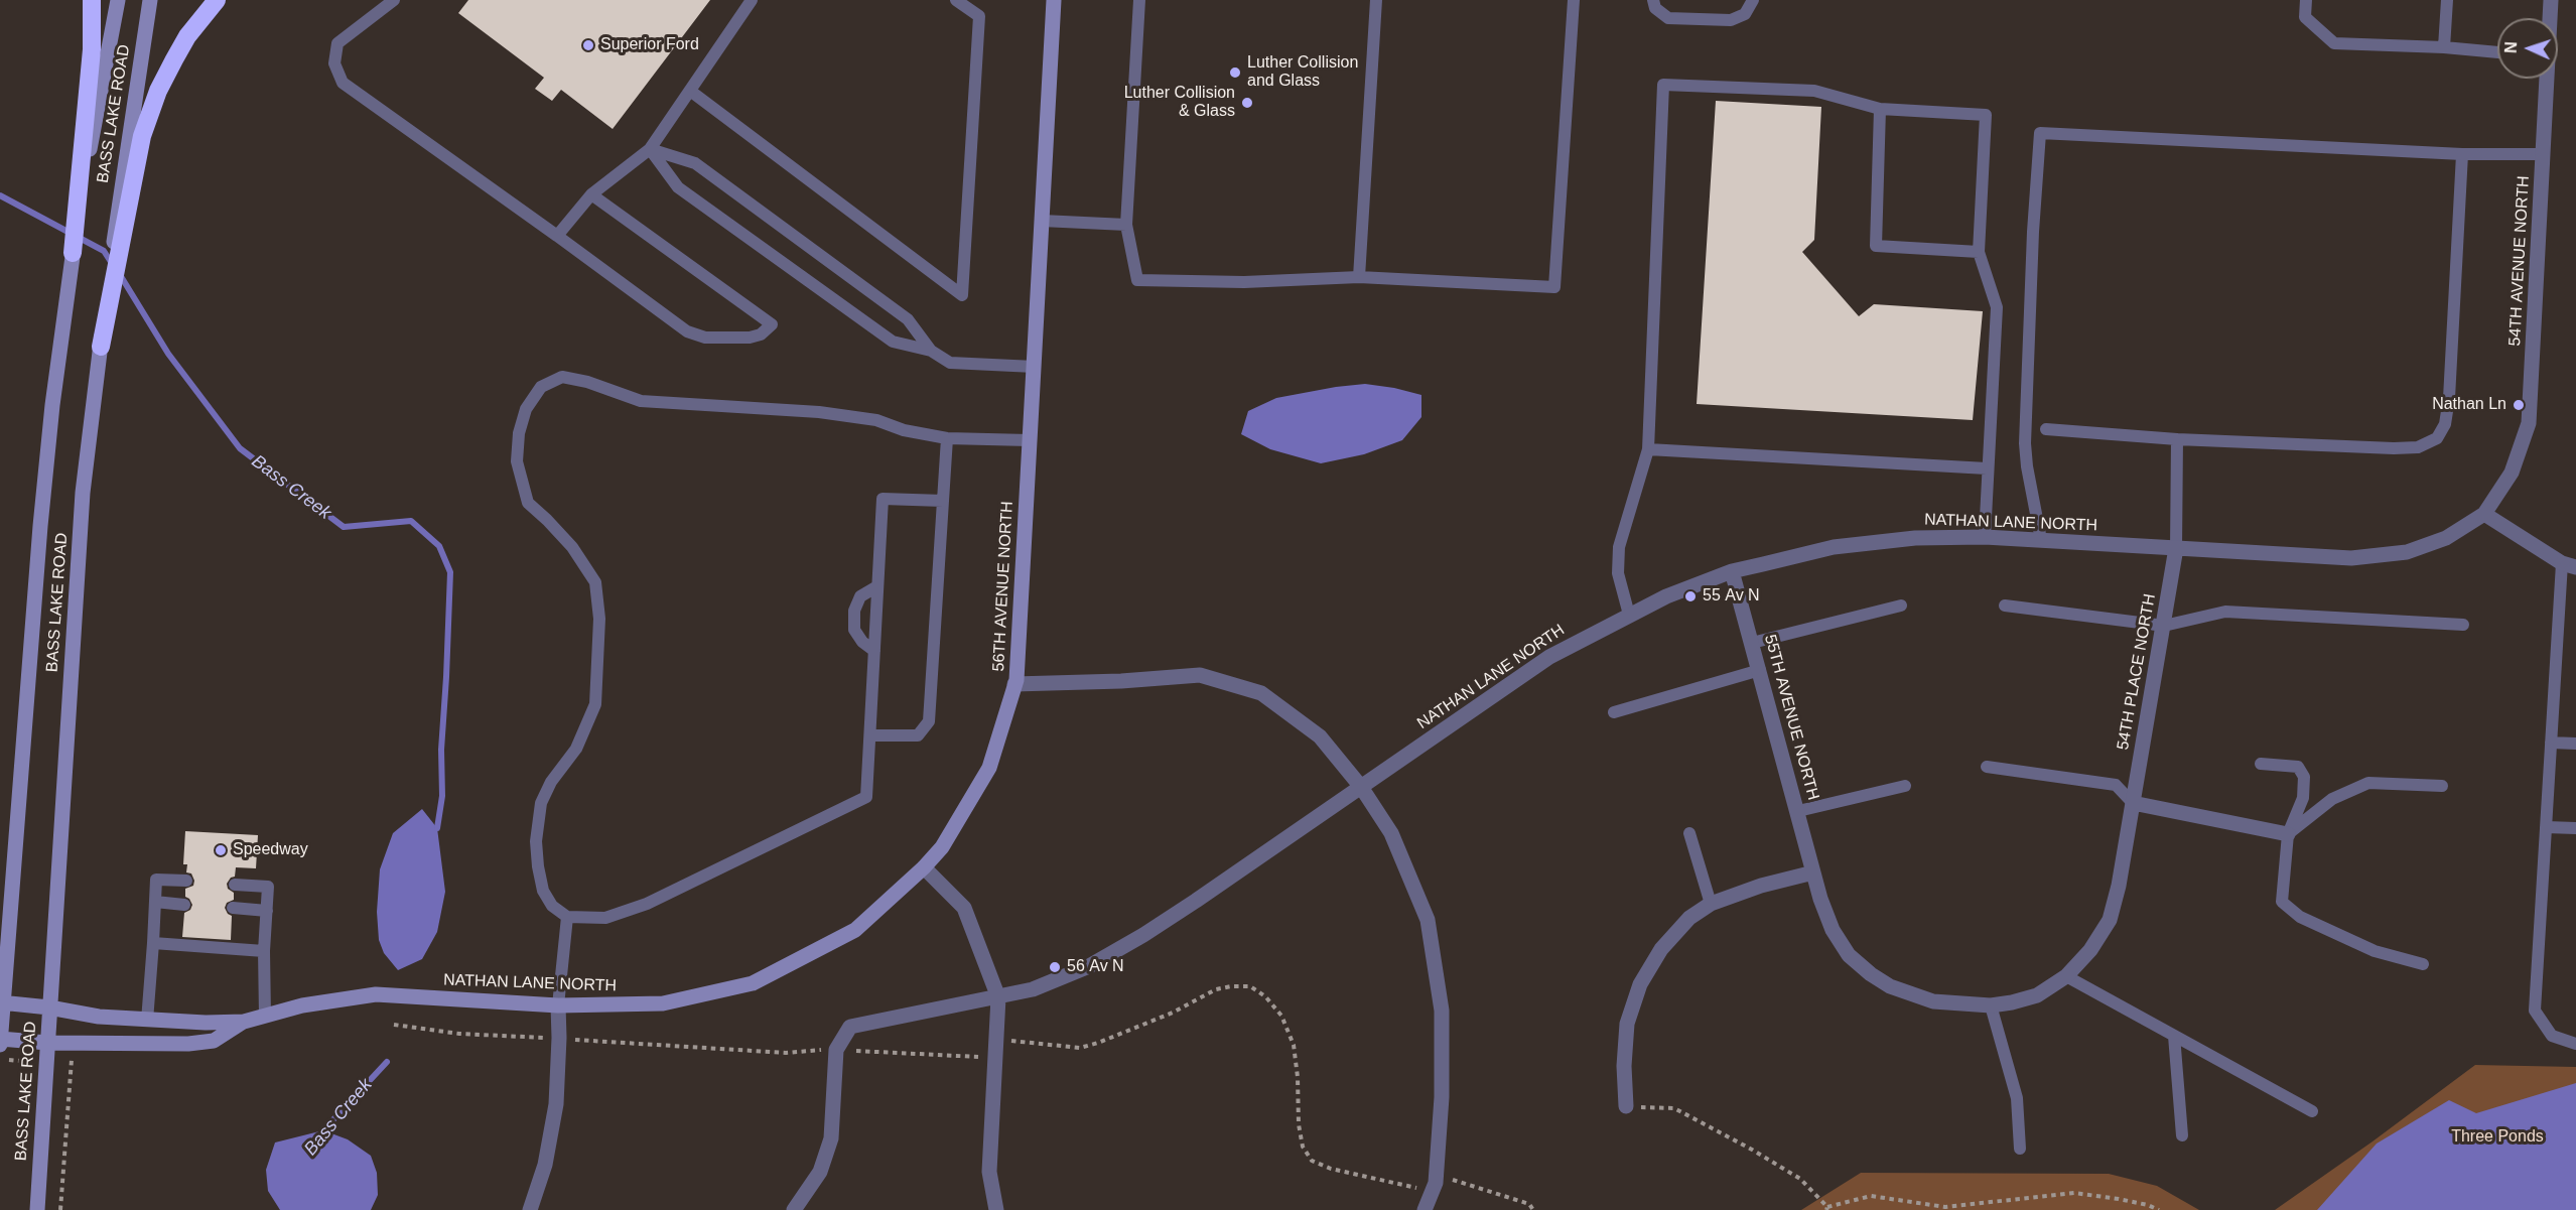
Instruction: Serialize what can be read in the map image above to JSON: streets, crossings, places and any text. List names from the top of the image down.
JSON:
{
  "streets": {
    "main road": ["BASS LAKE ROAD", "NATHAN LANE NORTH", "56TH AVENUE NORTH"],
    "street": ["54TH AVENUE NORTH", "54TH PLACE NORTH", "55TH AVENUE NORTH"]
  },
  "crossings": [
    ["BASS LAKE ROAD", "NATHAN LANE NORTH"],
    ["54TH AVENUE NORTH", "NATHAN LANE NORTH"],
    ["NATHAN LANE NORTH", "56TH AVENUE NORTH"],
    ["NATHAN LANE NORTH", "54TH PLACE NORTH"],
    ["NATHAN LANE NORTH", "55TH AVENUE NORTH"],
    ["54TH PLACE NORTH", "55TH AVENUE NORTH"]
  ],
  "water": ["Bass Creek"],
  "parks": ["Three Ponds"],
  "places": [
    "Superior Ford",
    "Luther Collision and Glass",
    "Luther Collision & Glass",
    "Nathan Ln",
    "55 Av N",
    "Speedway",
    "56 Av N"
  ],
  "north": "left"
}
